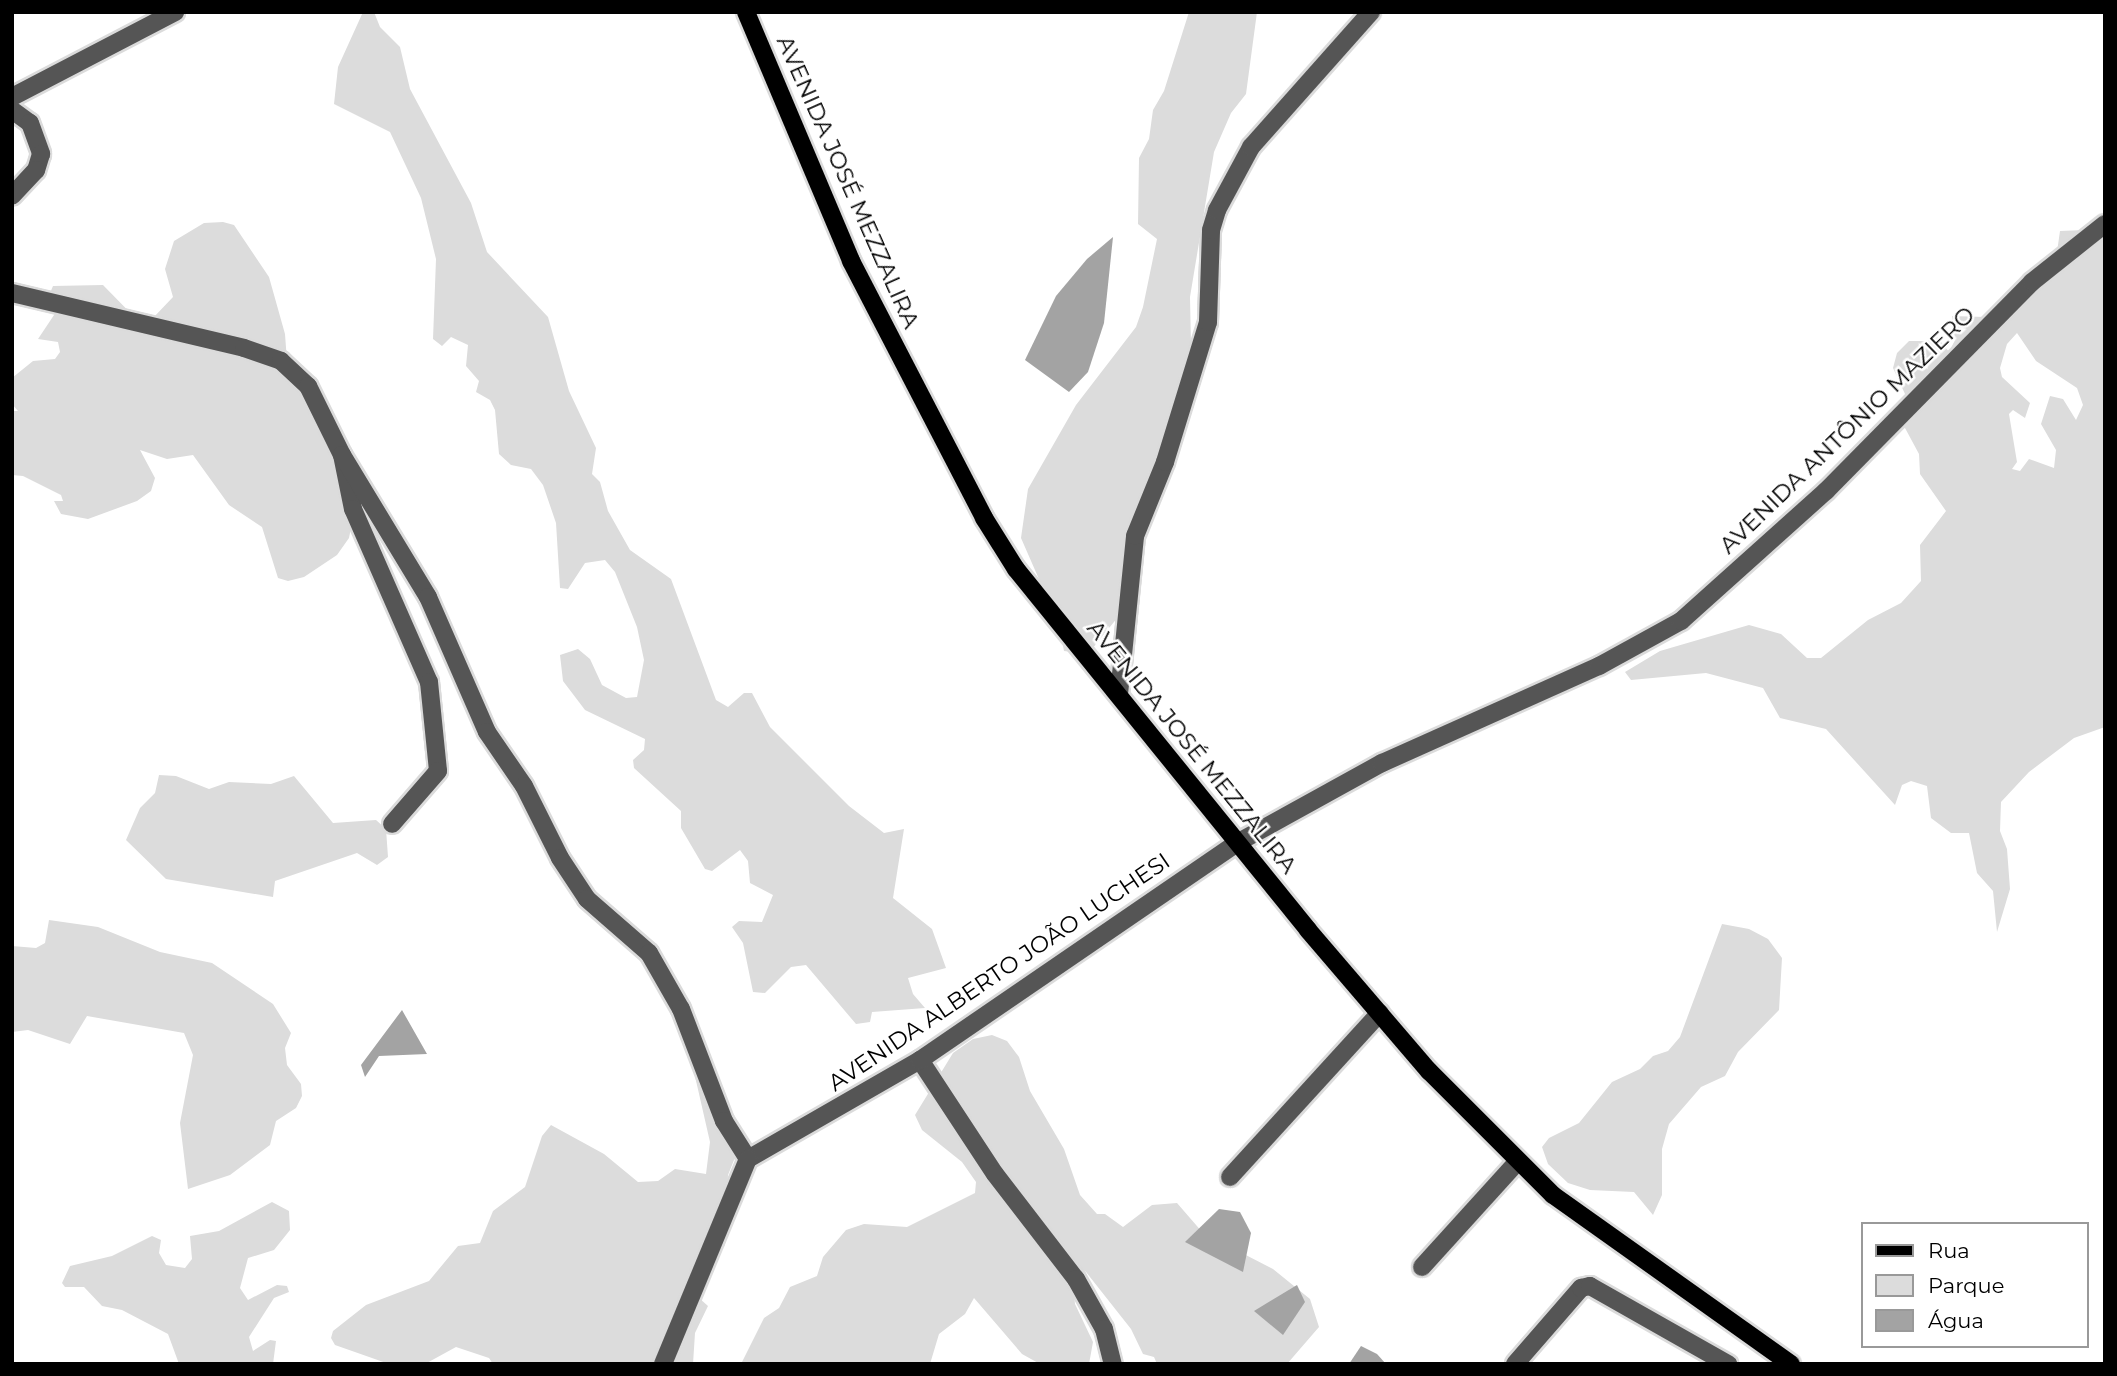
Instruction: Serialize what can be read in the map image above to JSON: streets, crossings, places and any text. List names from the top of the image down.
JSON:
{
  "streets": {
    "main road": ["AVENIDA JOSÉ MEZZALIRA"],
    "street": ["AVENIDA ANTÔNIO MAZIERO", "AVENIDA ALBERTO JOÃO LUCHESI"]
  },
  "crossings": [
    ["AVENIDA JOSÉ MEZZALIRA", "AVENIDA ANTÔNIO MAZIERO"],
    ["AVENIDA JOSÉ MEZZALIRA", "AVENIDA ALBERTO JOÃO LUCHESI"],
    ["AVENIDA ANTÔNIO MAZIERO", "AVENIDA ALBERTO JOÃO LUCHESI"]
  ],
  "legend": ["Rua", "Parque", "Água"]
}
